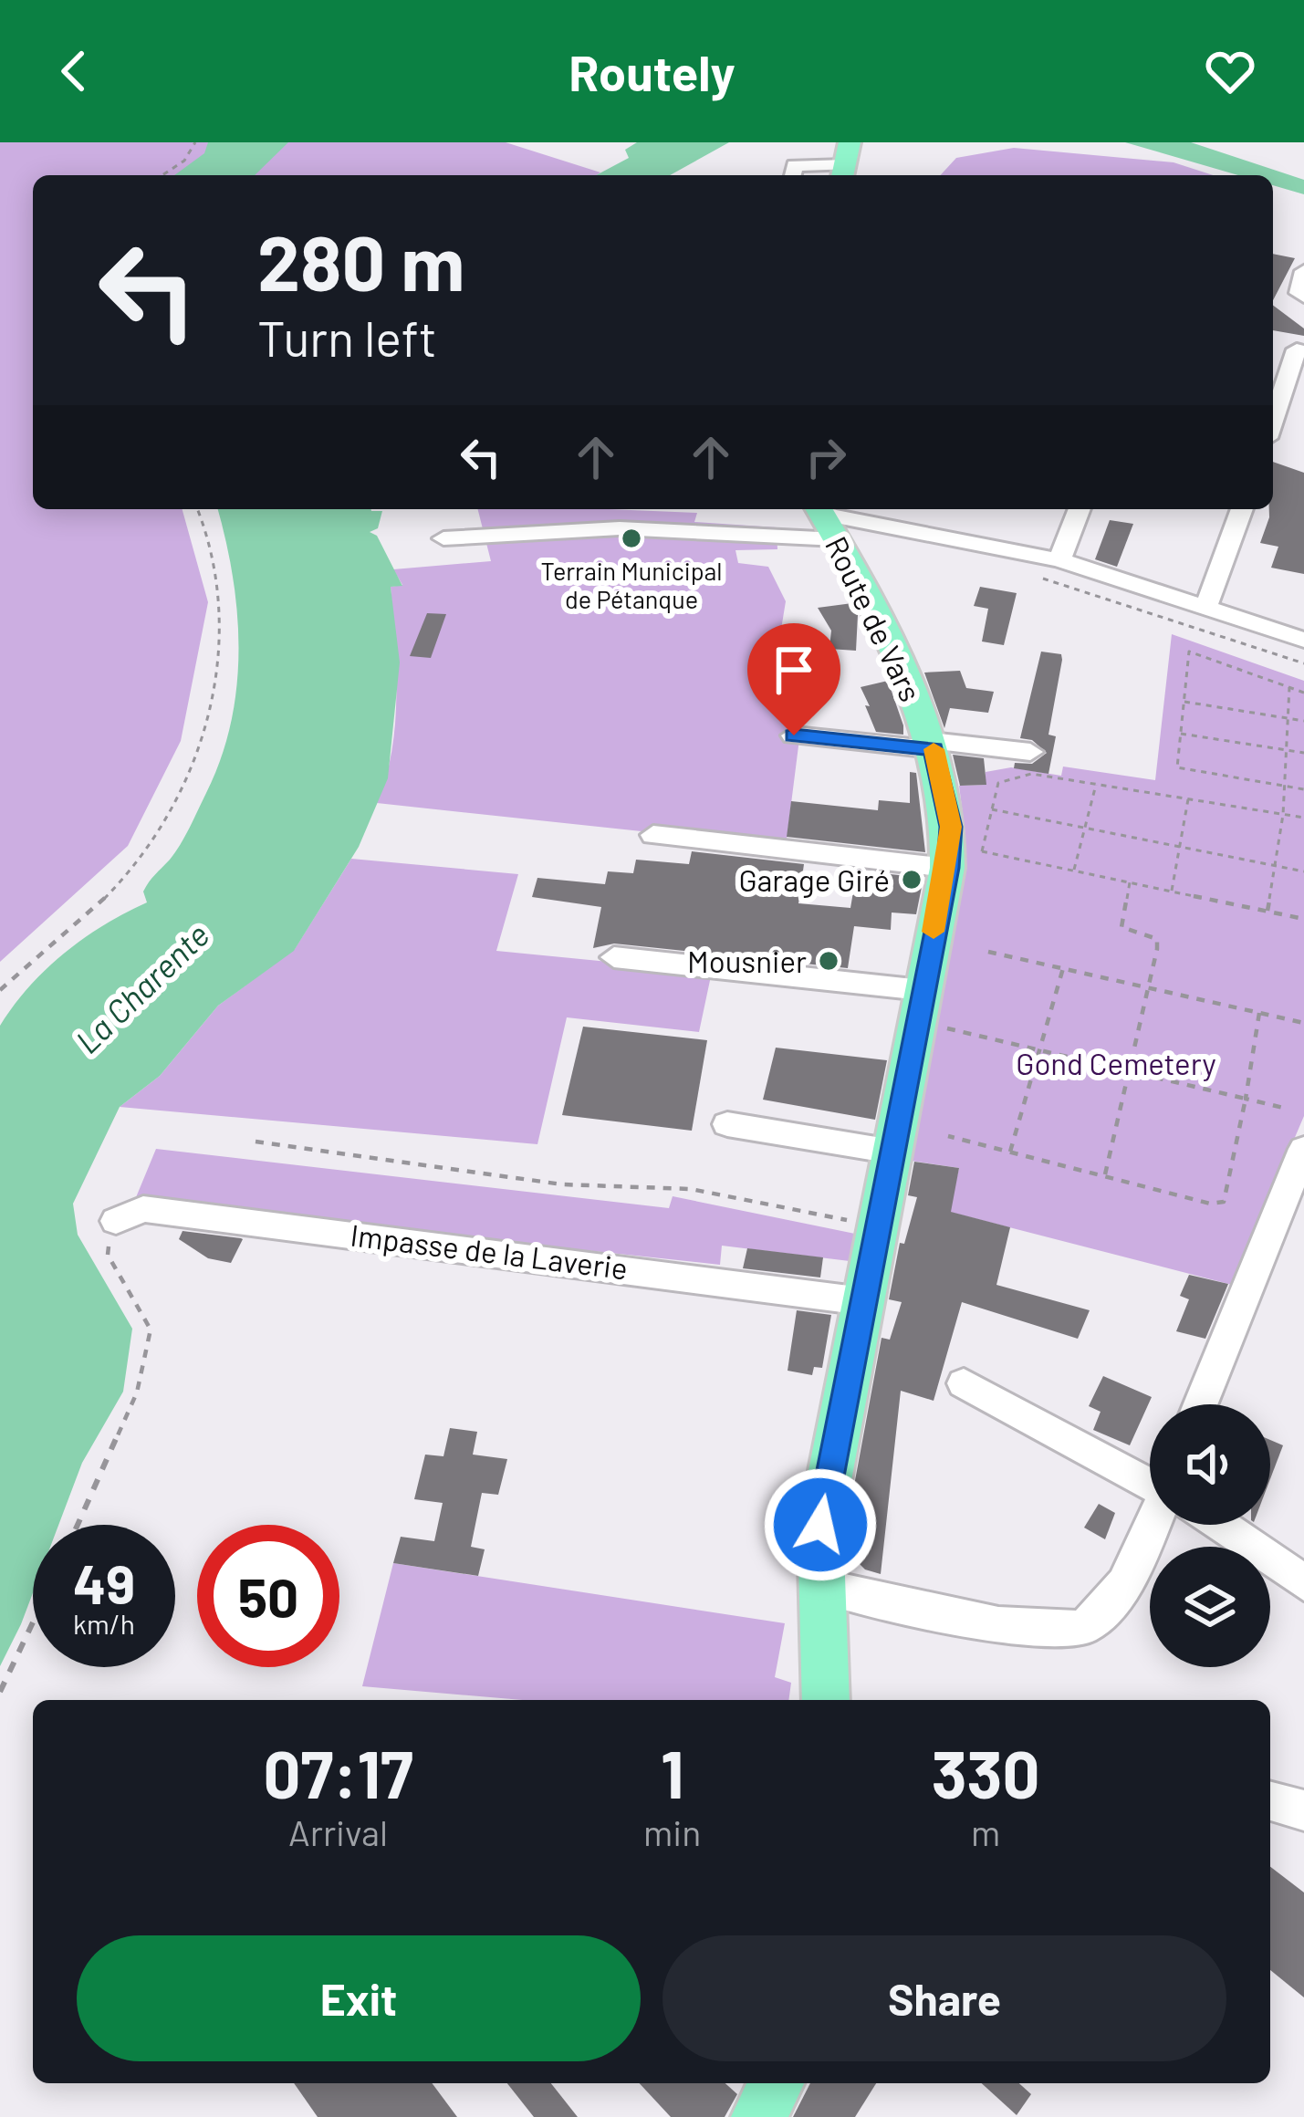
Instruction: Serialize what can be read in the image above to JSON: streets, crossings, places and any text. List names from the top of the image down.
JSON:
{
  "streets": {
    "main road": ["Route de Vars"],
    "street": ["Impasse de la Laverie"]
  },
  "crossings": [
    ["Route de Vars", "Impasse de la Laverie"]
  ],
  "water": ["La Charente"],
  "parks": ["Gond Cemetery"],
  "places": ["Terrain Municipal de Pétanque", "Garage Giré", "Mousnier"],
  "page": {
    "header": "Routely",
    "turn": ["280 m", "Turn left"],
    "speed": "49 km/h",
    "limit": "50",
    "eta": [
      "07:17",
      "Arrival",
      "1",
      "min",
      "330",
      "m"
    ],
    "buttons": ["Exit", "Share"]
  }
}
